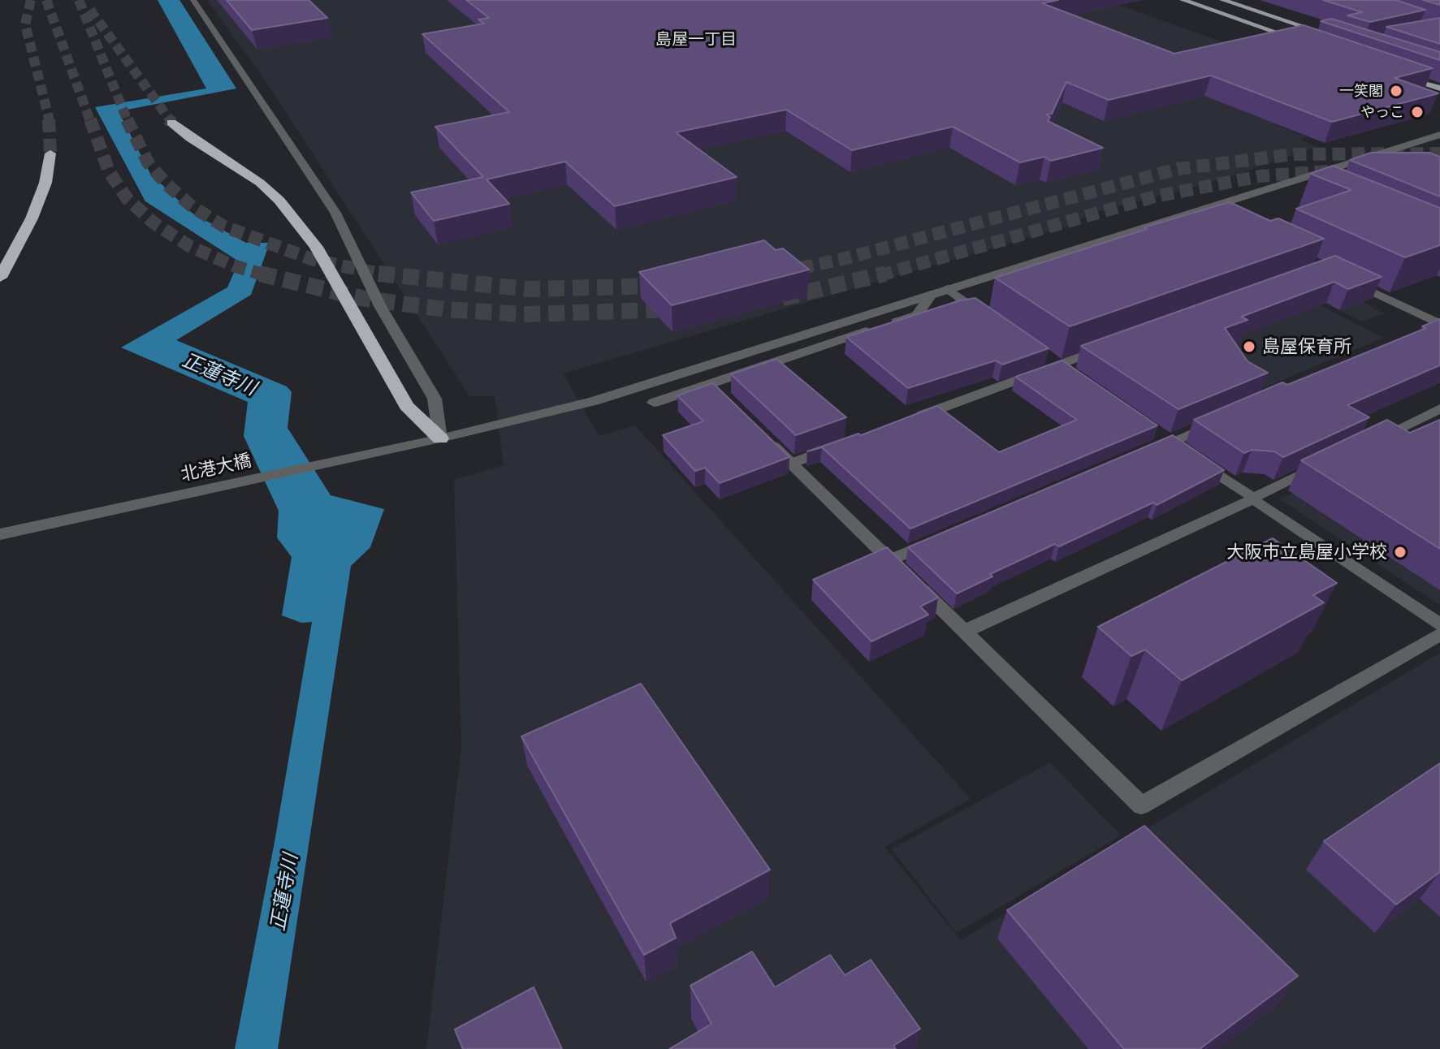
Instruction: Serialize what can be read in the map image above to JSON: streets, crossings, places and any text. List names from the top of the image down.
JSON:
{
  "streets": {
    "street": ["北港大橋"]
  },
  "districts": ["島屋一丁目"],
  "water": ["正蓮寺川"],
  "places": [
    "一笑閣",
    "やっこ",
    "島屋保育所",
    "大阪市立島屋小学校"
  ]
}
